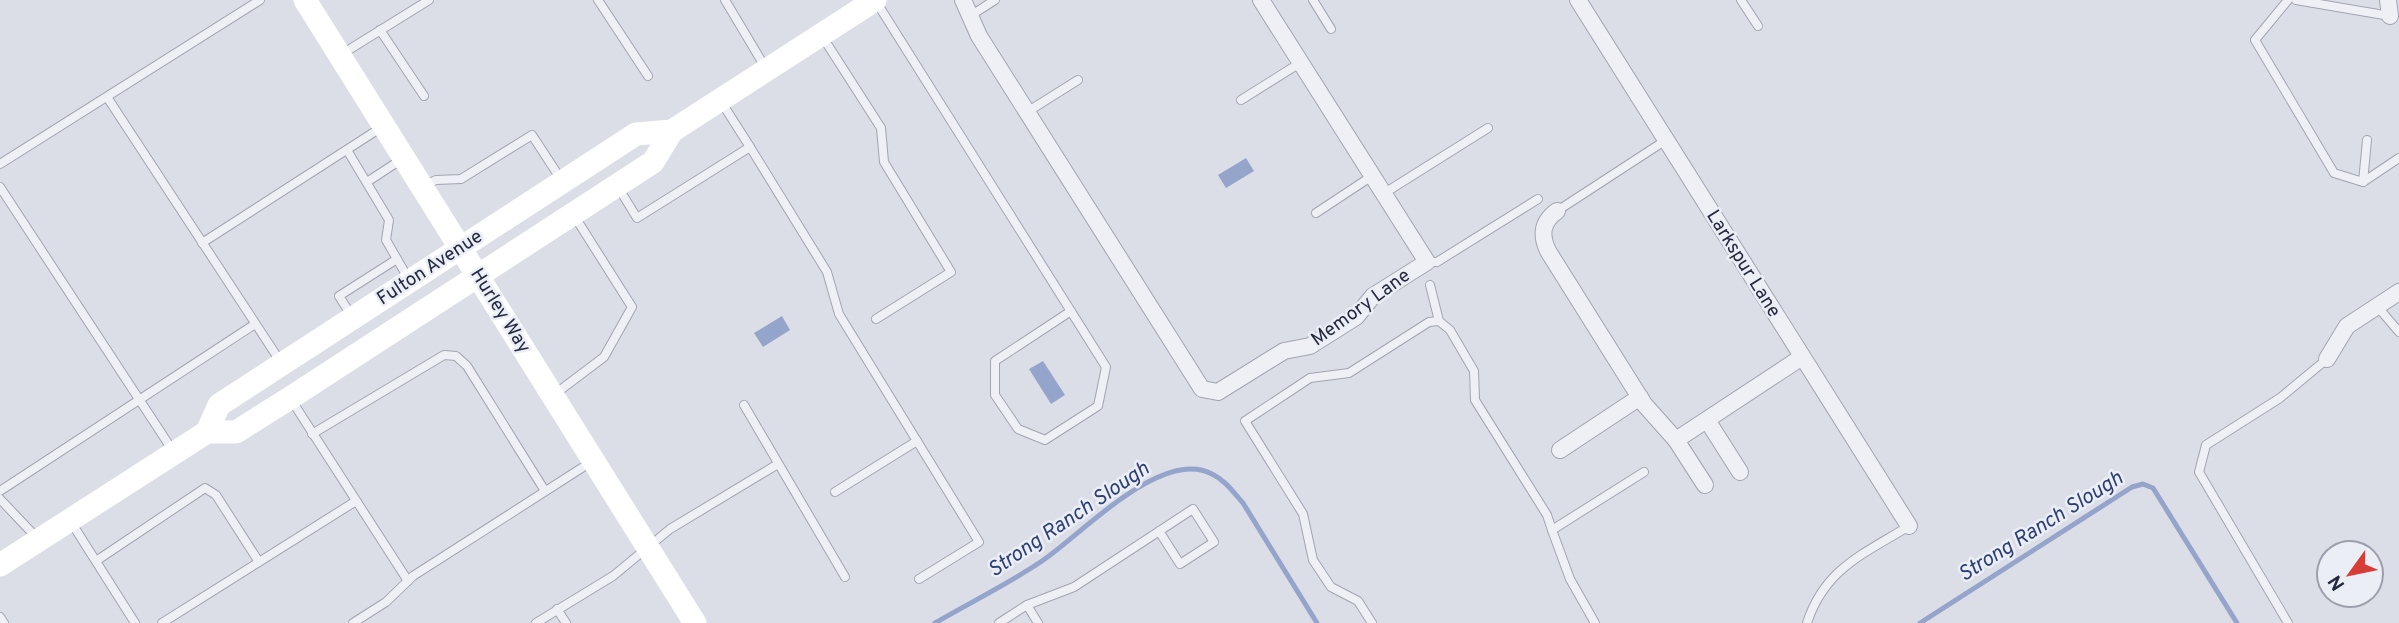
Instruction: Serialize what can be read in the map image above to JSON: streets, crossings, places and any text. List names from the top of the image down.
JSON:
{
  "streets": {
    "main road": ["Fulton Avenue", "Hurley Way"],
    "street": ["Larkspur Lane", "Memory Lane"]
  },
  "crossings": [
    ["Fulton Avenue", "Hurley Way"]
  ],
  "water": ["Strong Ranch Slough"],
  "north": "bottom left"
}
